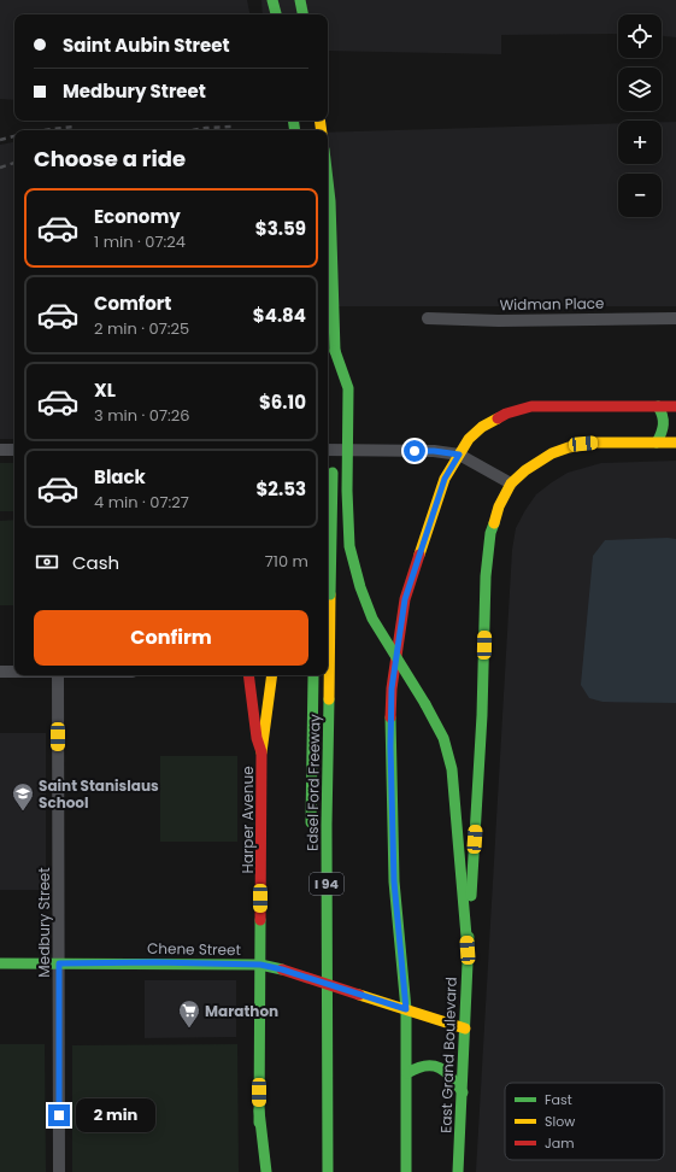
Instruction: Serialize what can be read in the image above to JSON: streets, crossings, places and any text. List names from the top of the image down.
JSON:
{
  "streets": {
    "main road": [
      "Edsel Ford Freeway",
      "Harper Avenue",
      "I 94",
      "Chene Street",
      "East Grand Boulevard"
    ],
    "street": ["Widman Place", "Medbury Street"]
  },
  "crossings": [
    ["Harper Avenue", "Chene Street"],
    ["Medbury Street", "Chene Street"],
    ["Chene Street", "East Grand Boulevard"]
  ],
  "places": {
    "school or university": ["Saint Stanislaus School"],
    "supermarket": ["Marathon"]
  },
  "legend": ["Fast", "Slow", "Jam"],
  "page": {
    "map_buttons": ["+", "−"],
    "banner": ["Saint Aubin Street", "Medbury Street"],
    "heading": "Choose a ride",
    "list": [
      {
        "name": "Economy",
        "note": "1 min · 07:24",
        "value": "$3.59"
      },
      {
        "name": "Comfort",
        "note": "2 min · 07:25",
        "value": "$4.84"
      },
      {
        "name": "XL",
        "note": "3 min · 07:26",
        "value": "$6.10"
      },
      {
        "name": "Black",
        "note": "4 min · 07:27",
        "value": "$2.53"
      }
    ],
    "pay": ["Cash", "710 m"],
    "buttons": "Confirm",
    "bubble": "2 min"
  }
}
